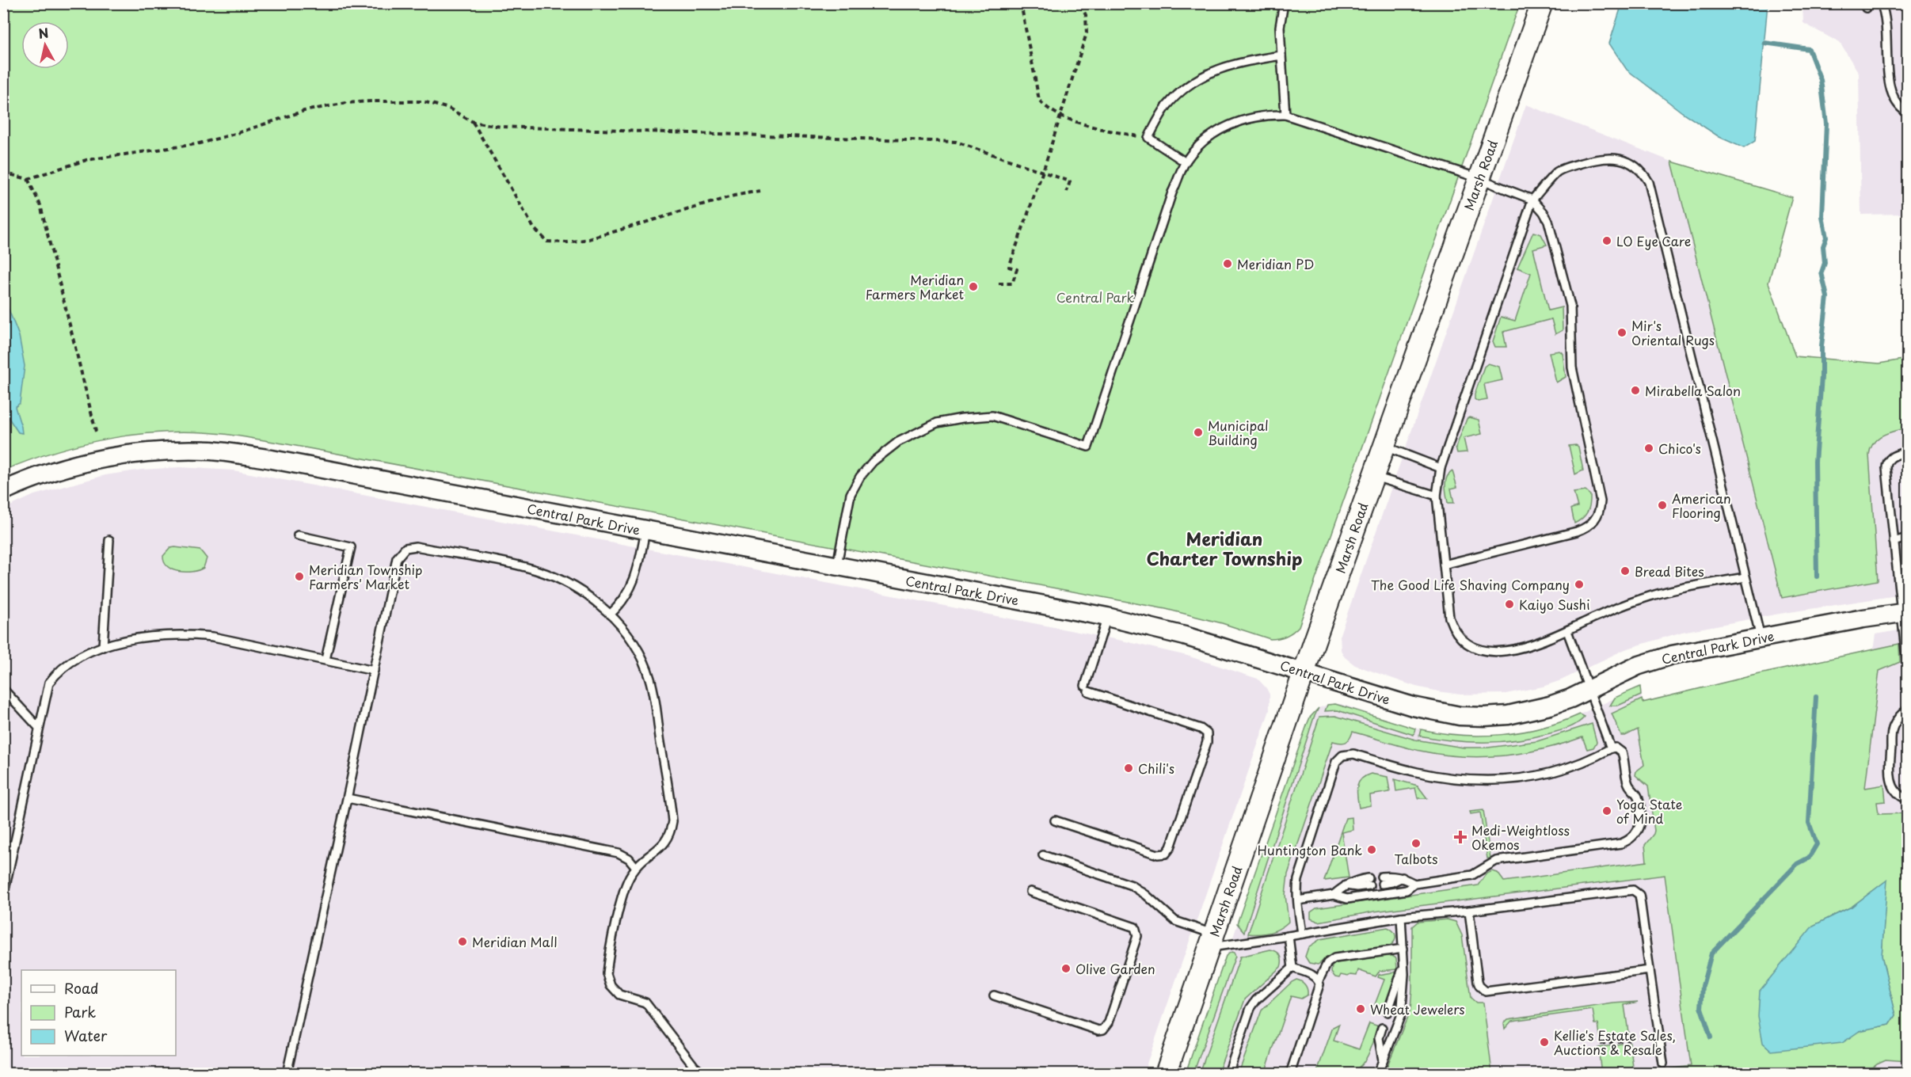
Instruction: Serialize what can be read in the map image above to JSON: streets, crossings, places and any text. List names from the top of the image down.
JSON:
{
  "streets": {
    "main road": ["Marsh Road"],
    "street": ["Central Park Drive"]
  },
  "crossings": [
    ["Marsh Road", "Central Park Drive"]
  ],
  "districts": ["Meridian Charter Township"],
  "parks": ["Central Park"],
  "places": {
    "other": [
      "LO Eye Care",
      "Meridian PD",
      "Meridian Farmers Market",
      "Mir's Oriental Rugs",
      "Mirabella Salon",
      "Municipal Building",
      "Chico's",
      "American Flooring",
      "Bread Bites",
      "Meridian Township Farmers' Market",
      "The Good Life Shaving Company",
      "Kaiyo Sushi",
      "Chili's",
      "Yoga State of Mind",
      "Talbots",
      "Huntington Bank",
      "Meridian Mall",
      "Olive Garden",
      "Wheat Jewelers",
      "Kellie's Estate Sales, Auctions & Resale"
    ],
    "health": ["Medi-Weightloss Okemos"]
  },
  "legend": ["Road", "Park", "Water"],
  "north": "top"
}
